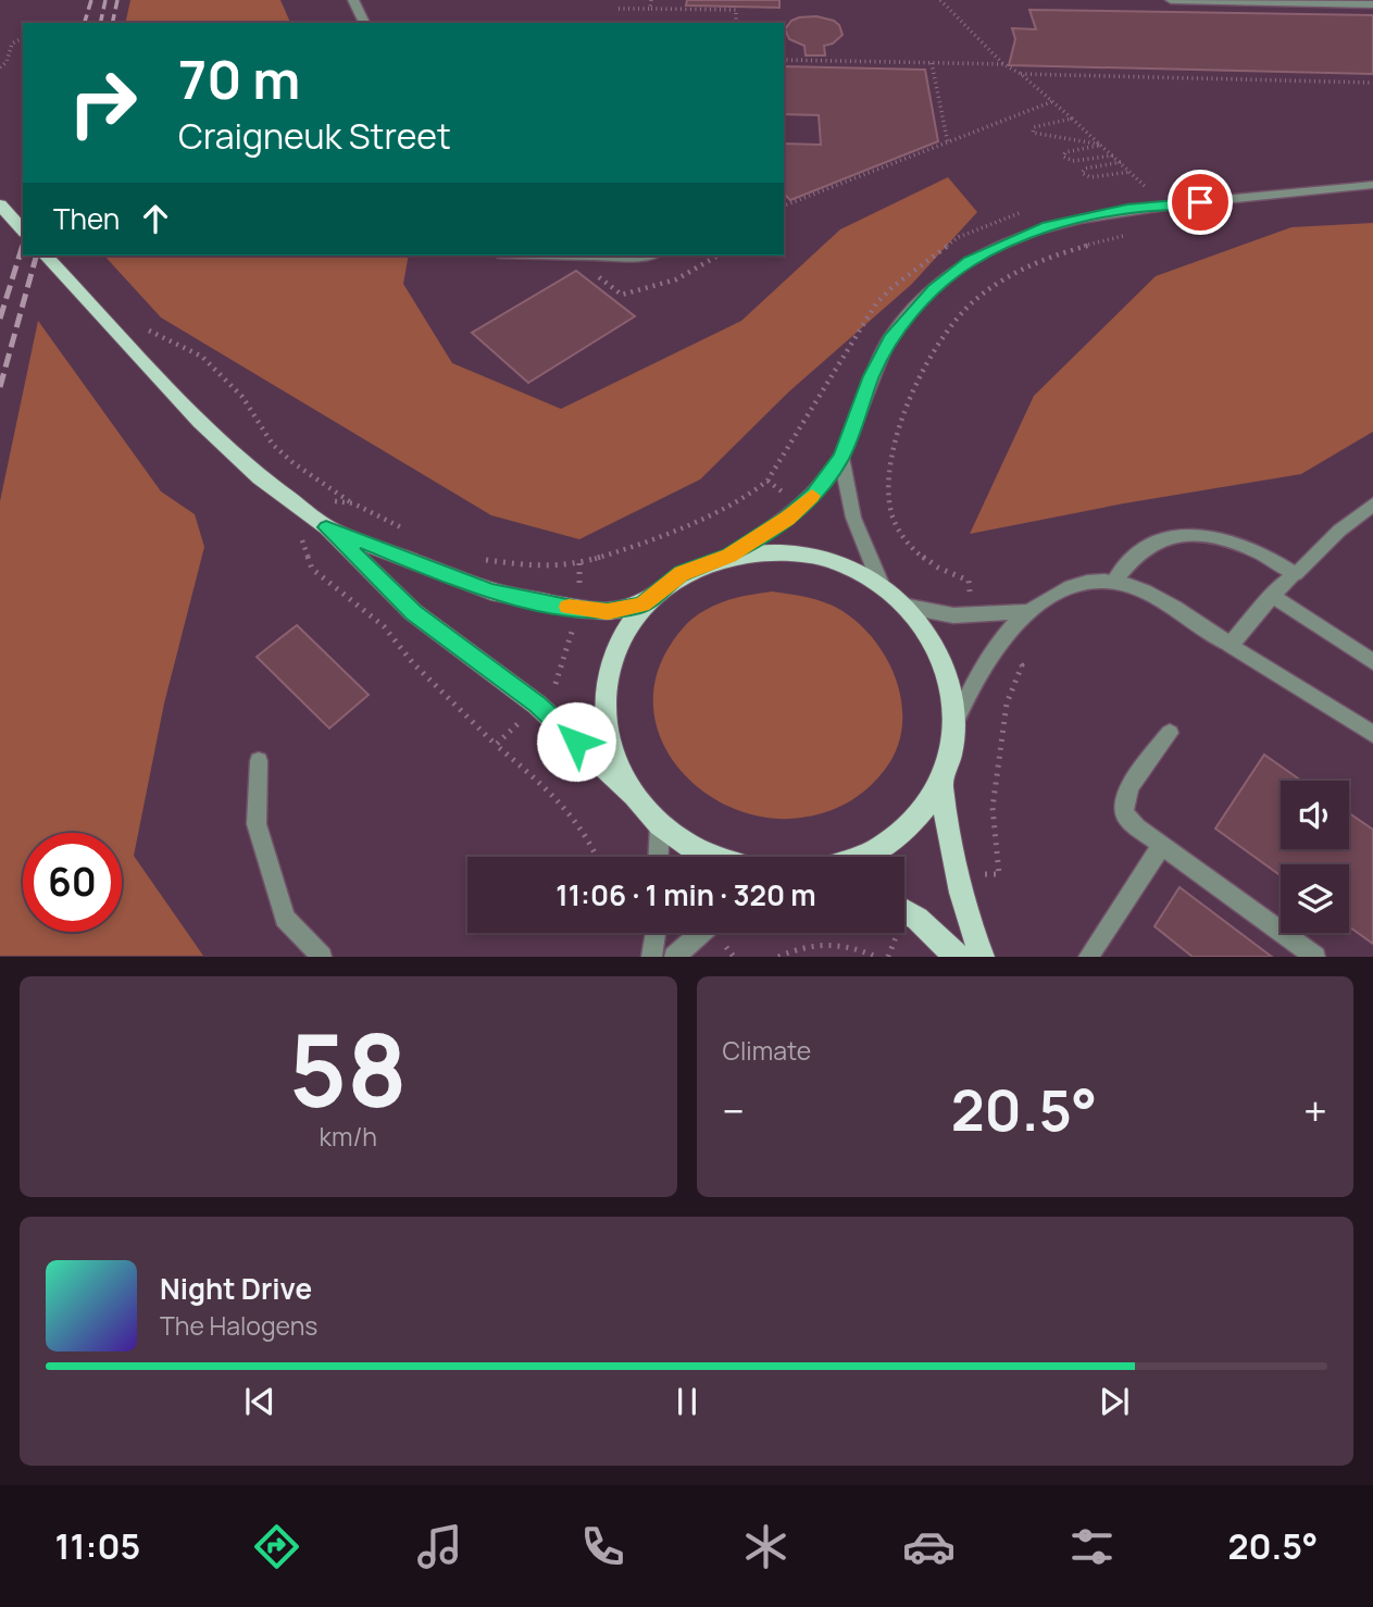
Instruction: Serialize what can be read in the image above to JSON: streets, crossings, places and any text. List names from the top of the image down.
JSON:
{
  "page": {
    "turn": ["70 m", "Craigneuk Street"],
    "then": "Then",
    "limit": "60",
    "trip": "11:06 · 1 min · 320 m",
    "tile": [
      ["58", "km/h"],
      "Climate"
    ],
    "heat": ["−", "20.5°", "+"],
    "song": ["Night Drive", "The Halogens"],
    "tabs": ["11:05", "20.5°"]
  }
}
